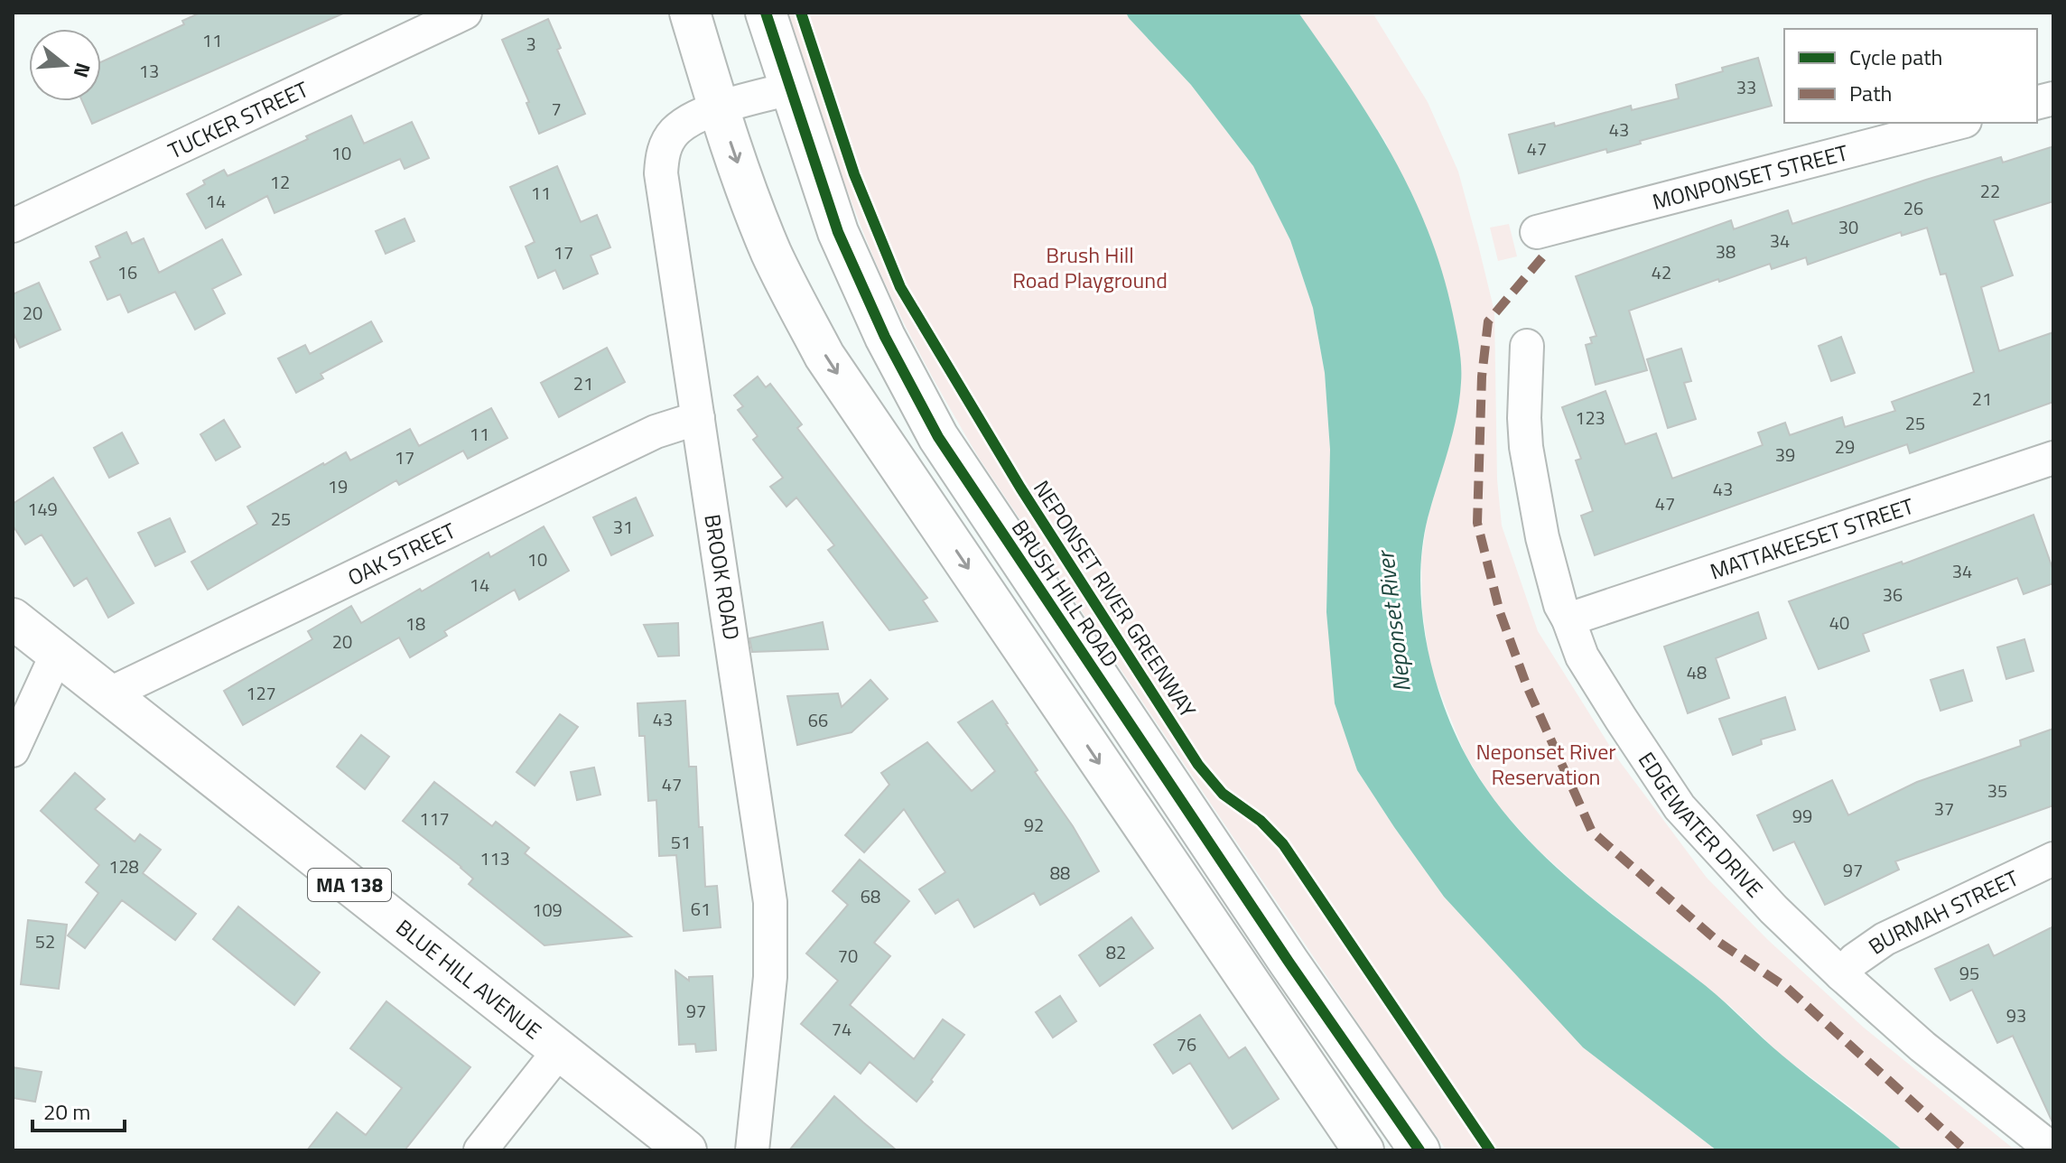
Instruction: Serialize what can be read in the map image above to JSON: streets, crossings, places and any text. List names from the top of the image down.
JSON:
{
  "streets": {
    "main road": ["BRUSH HILL ROAD", "MA 138", "BLUE HILL AVENUE"],
    "street": [
      "TUCKER STREET",
      "MONPONSET STREET",
      "MATTAKEESET STREET",
      "OAK STREET",
      "BROOK ROAD",
      "EDGEWATER DRIVE",
      "BURMAH STREET"
    ],
    "cycle path": ["NEPONSET RIVER GREENWAY"]
  },
  "crossings": [
    ["MATTAKEESET STREET", "EDGEWATER DRIVE"],
    ["OAK STREET", "BROOK ROAD"],
    ["OAK STREET", "BLUE HILL AVENUE"],
    ["BROOK ROAD", "BRUSH HILL ROAD"],
    ["EDGEWATER DRIVE", "BURMAH STREET"]
  ],
  "water": ["Neponset River"],
  "parks": ["Brush Hill Road Playground", "Neponset River Reservation"],
  "house_numbers": [
    "11",
    "3",
    "13",
    "33",
    "7",
    "43",
    "47",
    "10",
    "12",
    "22",
    "11",
    "14",
    "26",
    "30",
    "34",
    "38",
    "17",
    "16",
    "42",
    "20",
    "21",
    "21",
    "123",
    "25",
    "11",
    "29",
    "39",
    "17",
    "19",
    "43",
    "47",
    "149",
    "25",
    "31",
    "10",
    "34",
    "14",
    "36",
    "40",
    "18",
    "20",
    "48",
    "127",
    "43",
    "66",
    "47",
    "35",
    "37",
    "99",
    "117",
    "92",
    "51",
    "113",
    "128",
    "97",
    "88",
    "68",
    "61",
    "109",
    "52",
    "82",
    "70",
    "95",
    "97",
    "93",
    "74",
    "76"
  ],
  "legend": ["Cycle path", "Path"],
  "scale_bar": "20 m",
  "north": "right"
}
